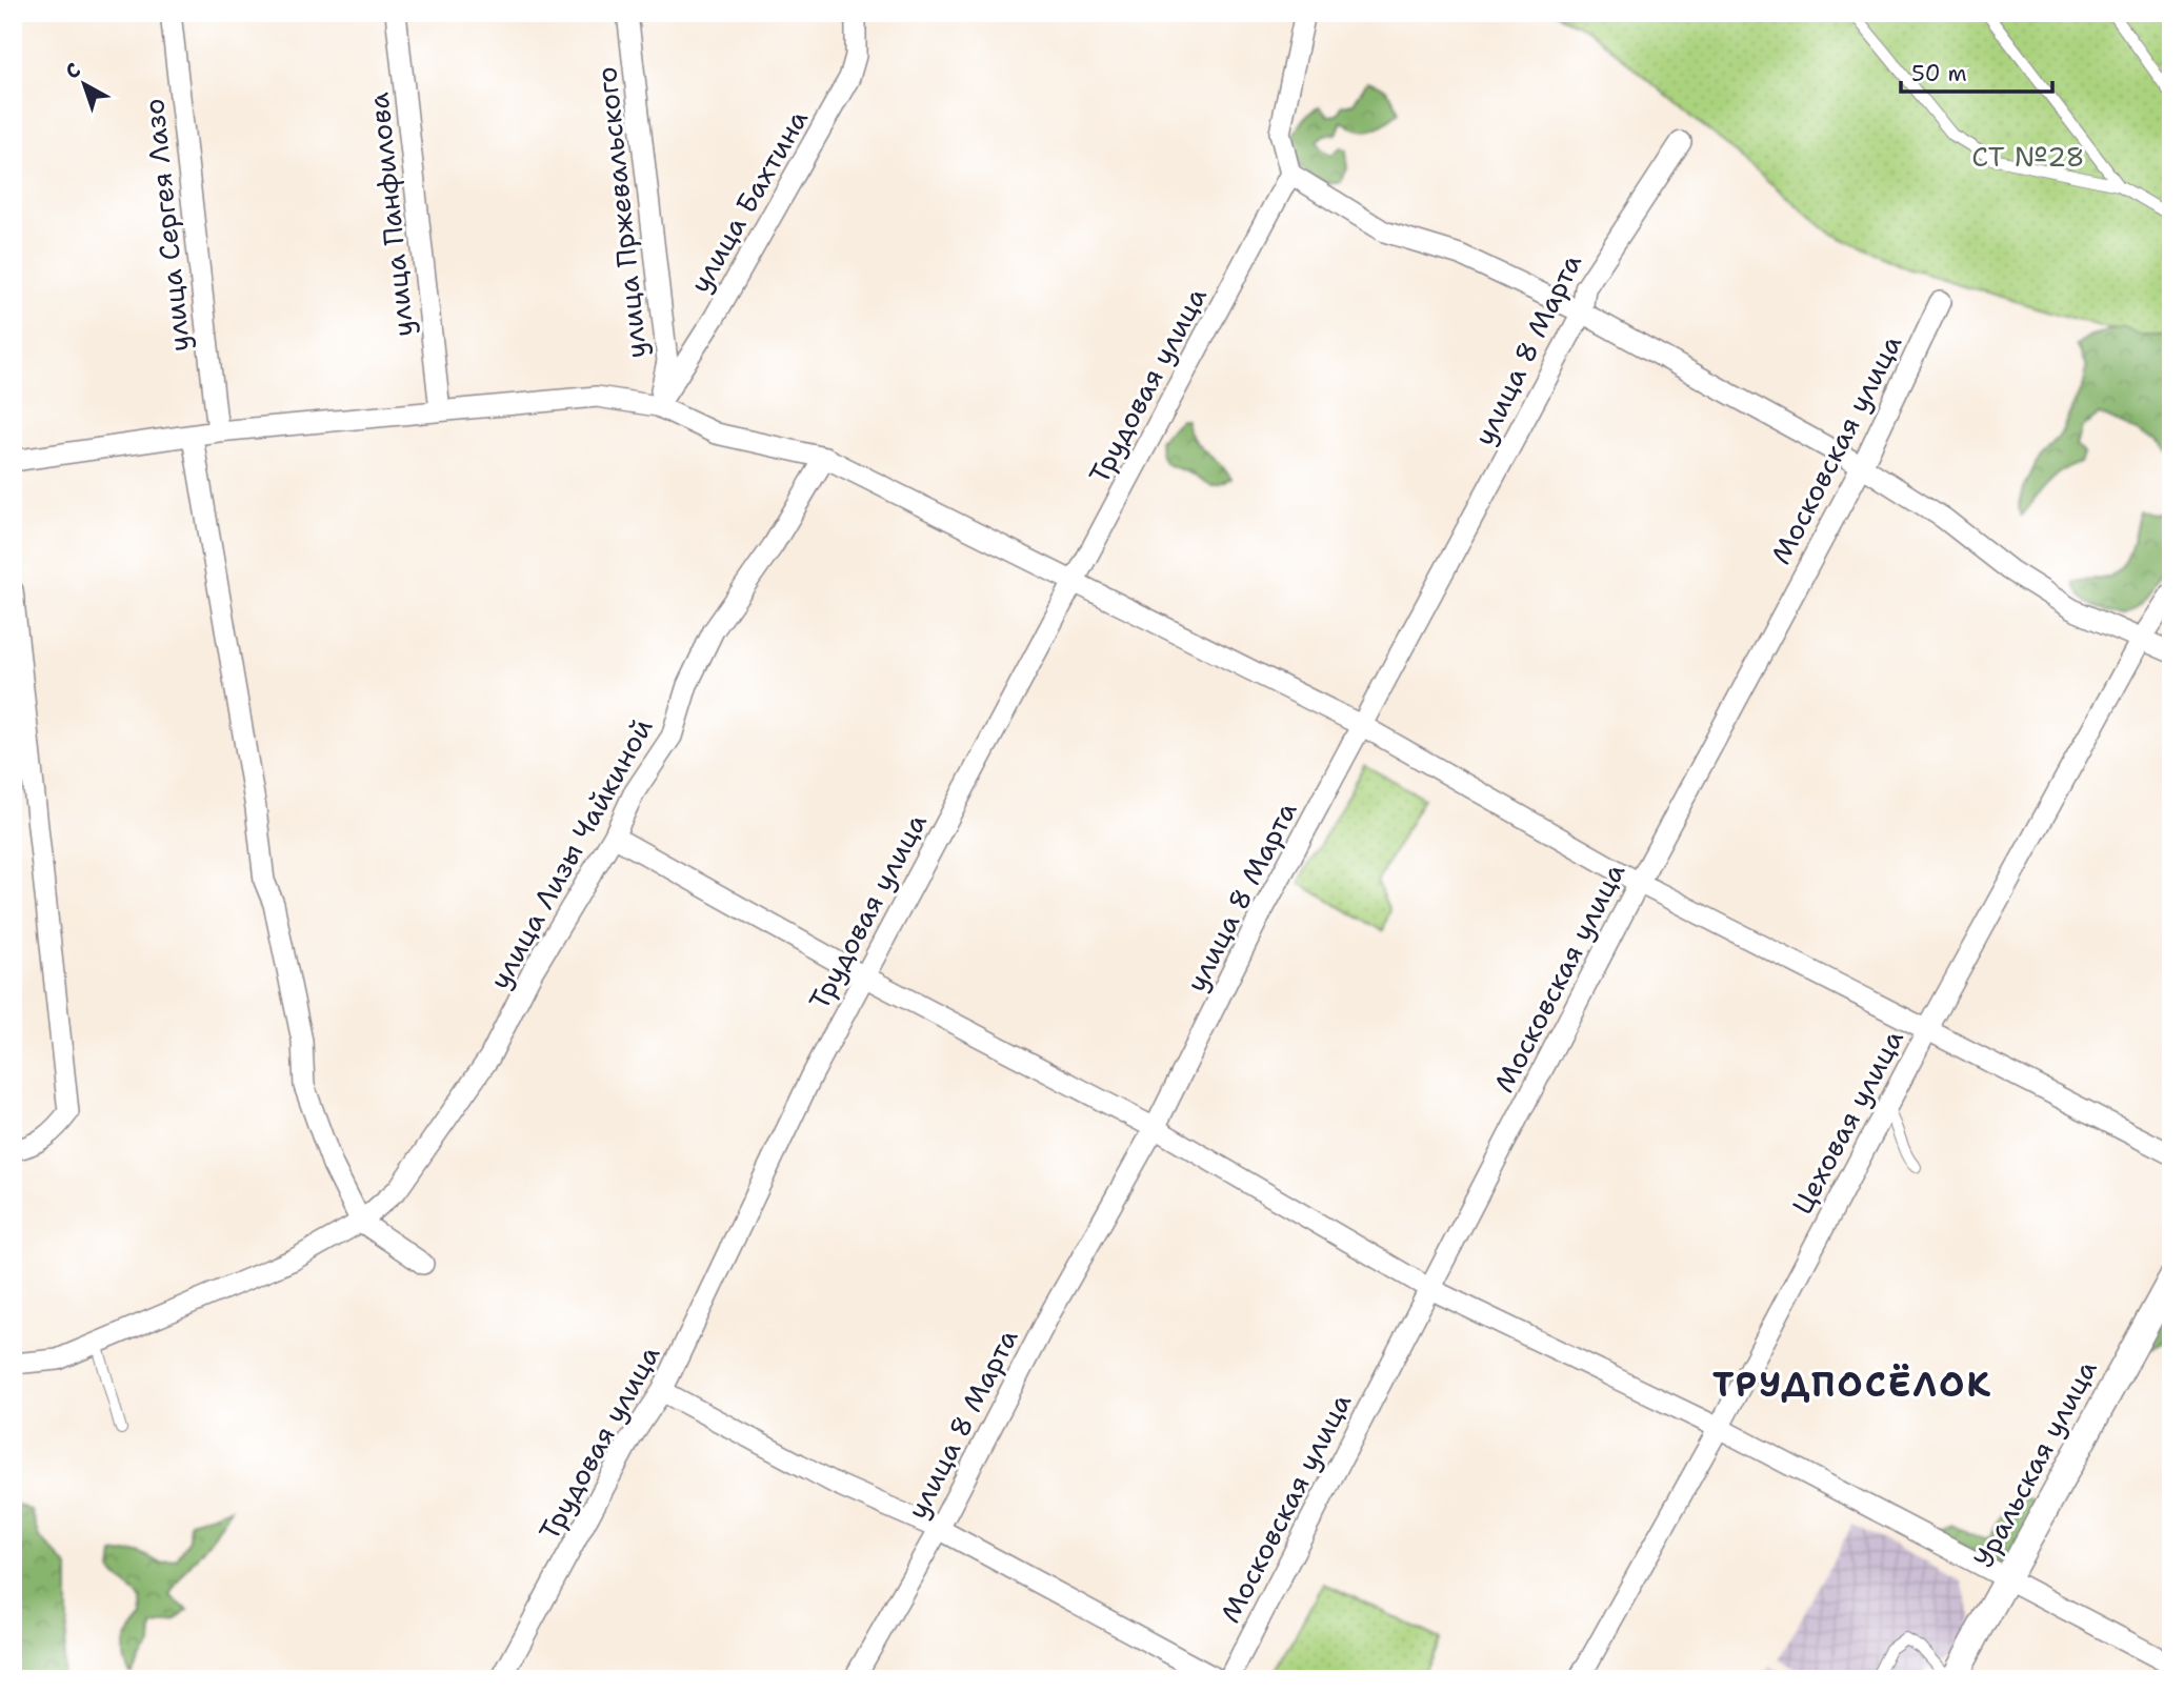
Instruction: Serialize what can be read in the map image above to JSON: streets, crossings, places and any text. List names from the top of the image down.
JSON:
{
  "streets": {
    "street": [
      "улица Бахтина",
      "улица Пржевальского",
      "улица Панфилова",
      "улица Сергея Лазо",
      "улица 8 Марта",
      "Трудовая улица",
      "Московская улица",
      "улица Лизы Чайкиной",
      "Цеховая улица",
      "Уральская улица"
    ]
  },
  "crossings": [
    ["улица Бахтина", "улица Пржевальского"]
  ],
  "districts": ["ТРУДПОСЁЛОК"],
  "parks": ["СТ №28"],
  "scale_bar": "50 m",
  "north": "top left"
}
